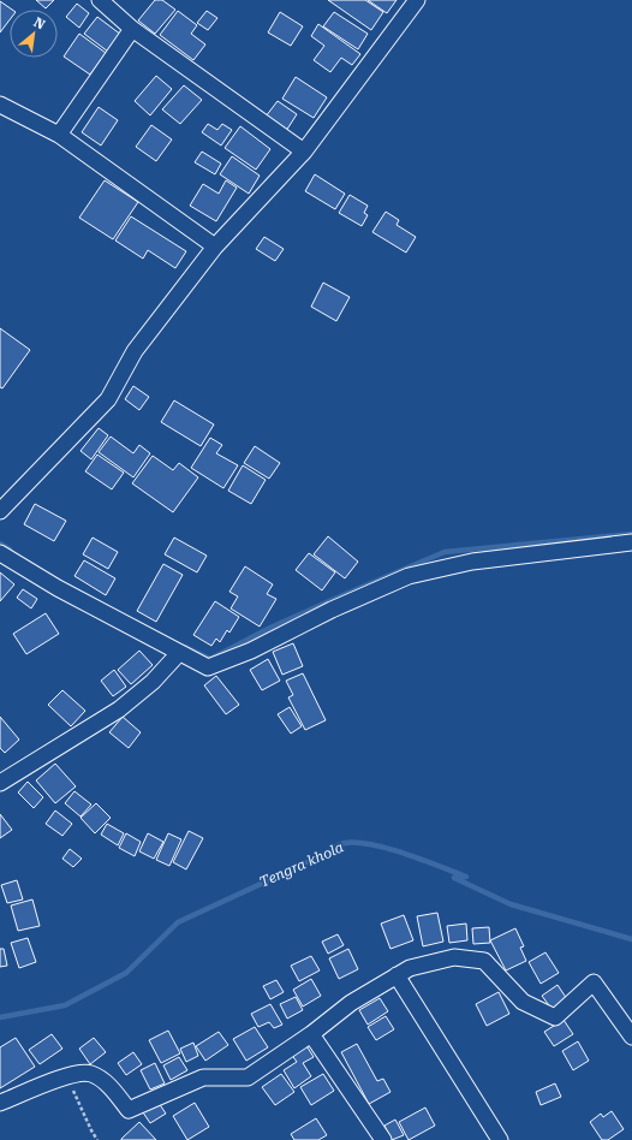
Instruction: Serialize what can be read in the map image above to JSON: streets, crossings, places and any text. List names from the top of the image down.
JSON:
{
  "water": ["Tengra khola"],
  "north": "top right"
}
